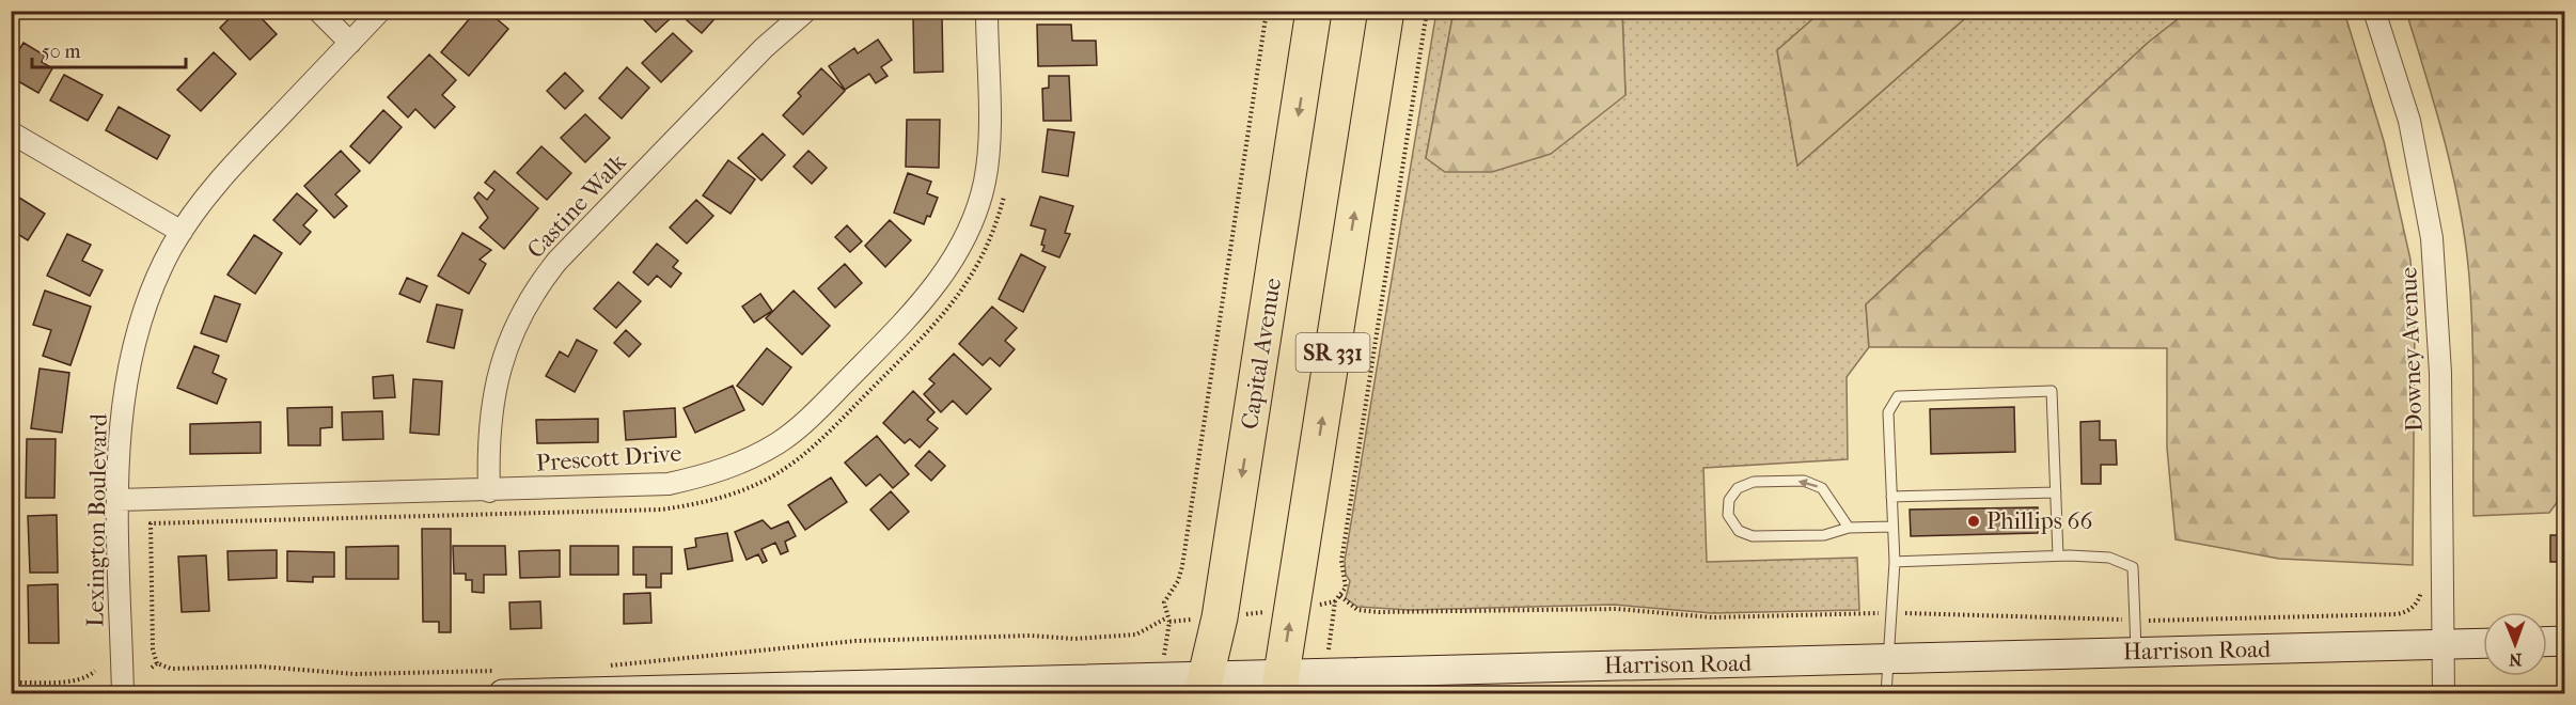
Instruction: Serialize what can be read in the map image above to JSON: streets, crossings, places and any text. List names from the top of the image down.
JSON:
{
  "streets": {
    "highway": ["SR 331", "Capital Avenue"],
    "street": [
      "Castine Walk",
      "Downey Avenue",
      "Prescott Drive",
      "Lexington Boulevard",
      "Harrison Road"
    ]
  },
  "crossings": [
    ["Castine Walk", "Prescott Drive"],
    ["Downey Avenue", "Harrison Road"],
    ["SR 331", "Harrison Road"],
    ["Capital Avenue", "Harrison Road"],
    ["Prescott Drive", "Lexington Boulevard"]
  ],
  "places": ["Phillips 66"],
  "scale_bar": "50 m",
  "north": "bottom"
}
